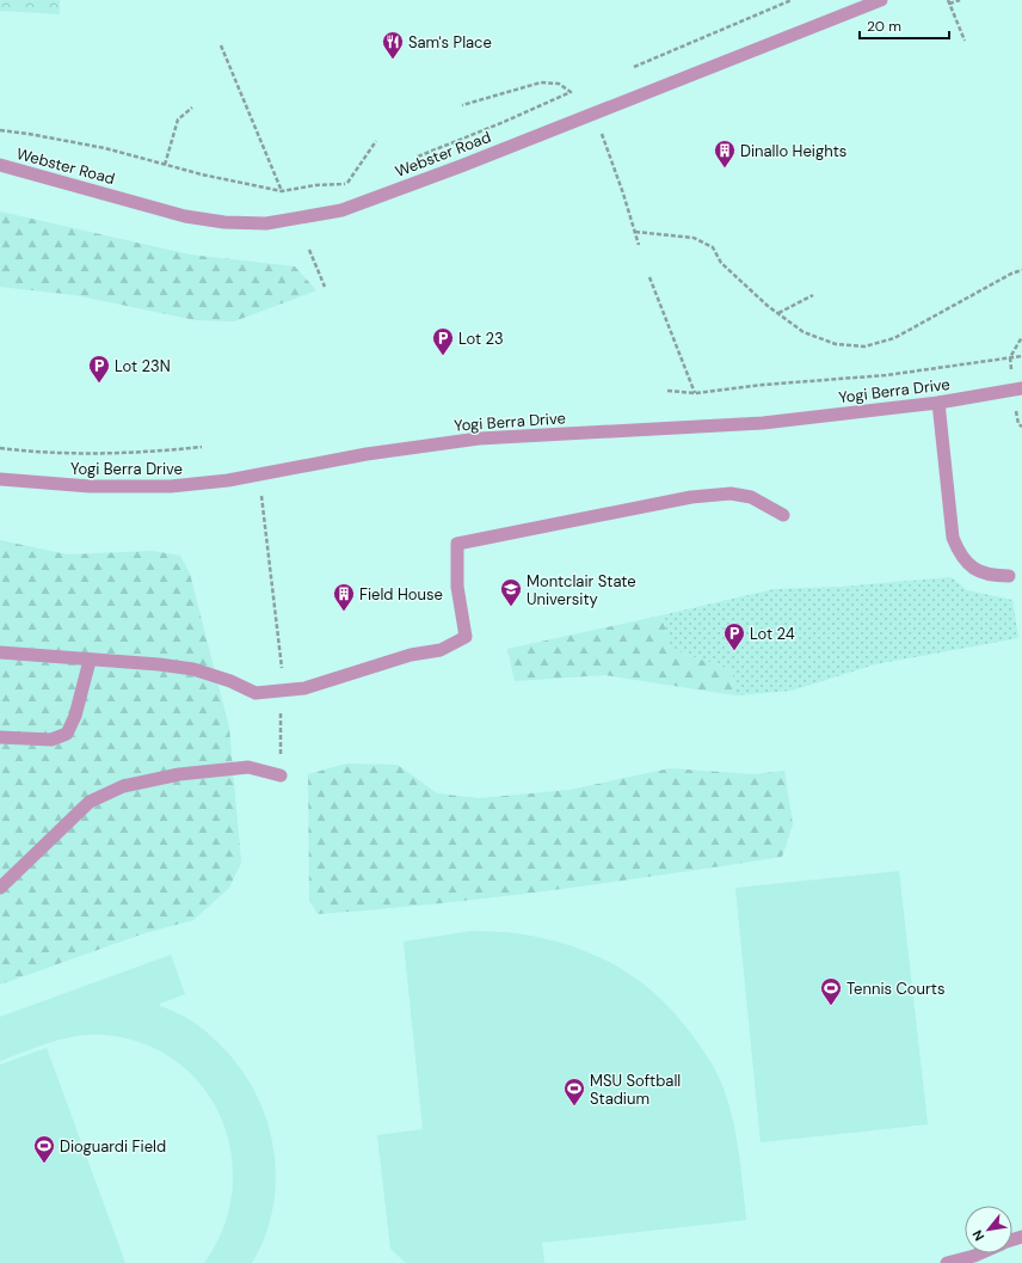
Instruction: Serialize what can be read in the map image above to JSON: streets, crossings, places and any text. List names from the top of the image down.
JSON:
{
  "streets": {
    "street": ["Webster Road", "Yogi Berra Drive"]
  },
  "places": {
    "restaurant": ["Sam's Place"],
    "building": ["Dinallo Heights", "Field House"],
    "parking": ["Lot 23", "Lot 23N", "Lot 24"],
    "school or university": ["Montclair State University"],
    "sports": ["Tennis Courts", "MSU Softball Stadium", "Dioguardi Field"]
  },
  "scale_bar": "20 m",
  "north": "bottom left"
}
